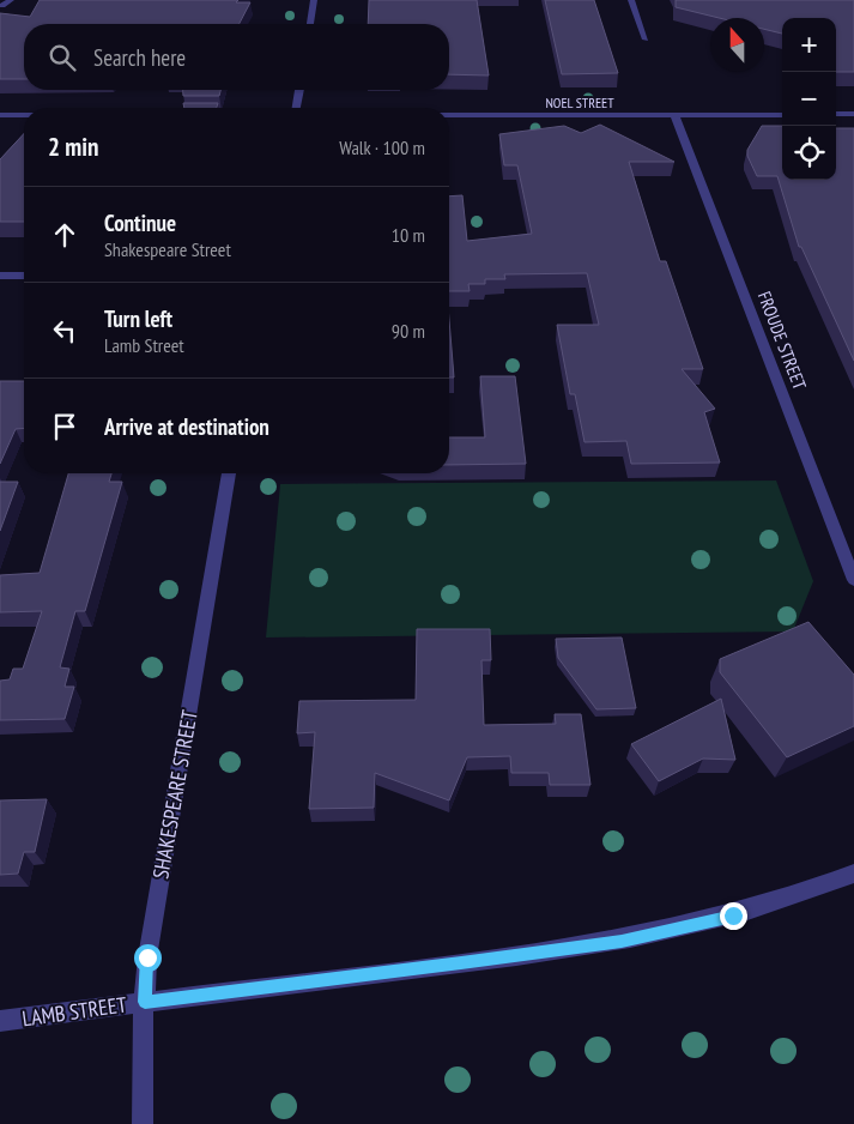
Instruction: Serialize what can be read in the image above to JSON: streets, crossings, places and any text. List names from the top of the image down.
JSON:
{
  "streets": {
    "street": [
      "NOEL STREET",
      "FROUDE STREET",
      "SHAKESPEARE STREET",
      "LAMB STREET"
    ]
  },
  "crossings": [
    ["NOEL STREET", "FROUDE STREET"],
    ["SHAKESPEARE STREET", "LAMB STREET"]
  ],
  "north": "top",
  "page": {
    "map_buttons": ["+", "−"],
    "search": "Search here",
    "heading": ["2 min", "Walk · 100 m"],
    "list": [
      ["Continue", "Shakespeare Street", "10 m"],
      ["Turn left", "Lamb Street", "90 m"],
      "Arrive at destination"
    ]
  }
}
